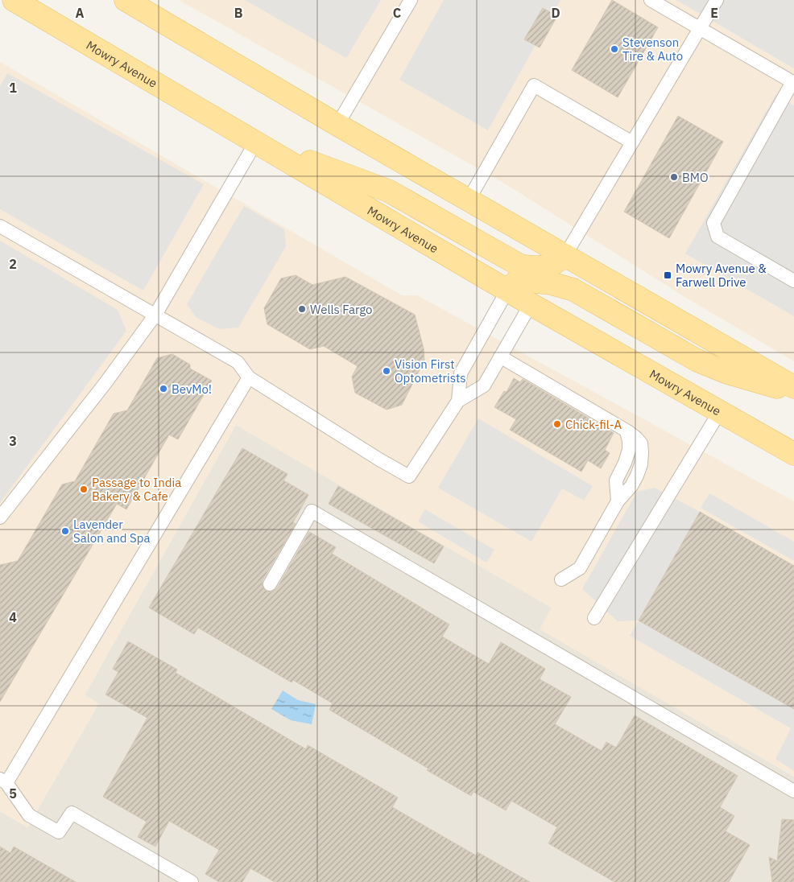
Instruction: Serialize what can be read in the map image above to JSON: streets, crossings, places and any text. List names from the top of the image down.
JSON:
{
  "streets": {
    "main road": ["Mowry Avenue"]
  },
  "places": {
    "other": [
      "Stevenson Tire & Auto",
      "BMO",
      "Wells Fargo",
      "Vision First Optometrists",
      "BevMo!",
      "Chick-fil-A",
      "Passage to India Bakery & Cafe",
      "Lavender Salon and Spa"
    ],
    "transit": ["Mowry Avenue & Farwell Drive"]
  },
  "grid": {
    "columns": [
      "A",
      "B",
      "C",
      "D",
      "E"
    ],
    "rows": [
      "1",
      "2",
      "3",
      "4",
      "5"
    ]
  }
}
